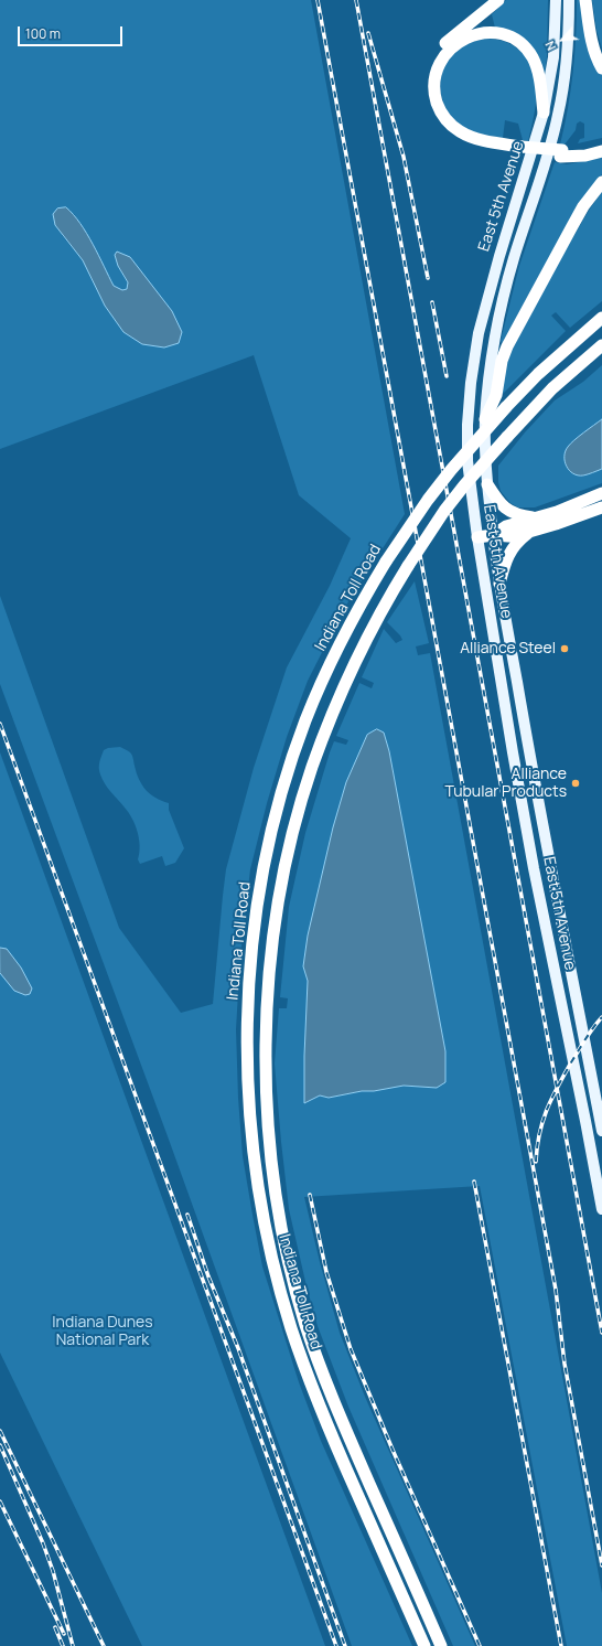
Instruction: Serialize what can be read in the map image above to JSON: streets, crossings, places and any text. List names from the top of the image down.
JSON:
{
  "streets": {
    "highway": ["Indiana Toll Road"],
    "main road": ["East 5th Avenue"]
  },
  "parks": ["Indiana Dunes National Park"],
  "places": ["Alliance Steel", "Alliance Tubular Products"],
  "scale_bar": "100 m",
  "north": "bottom left"
}
